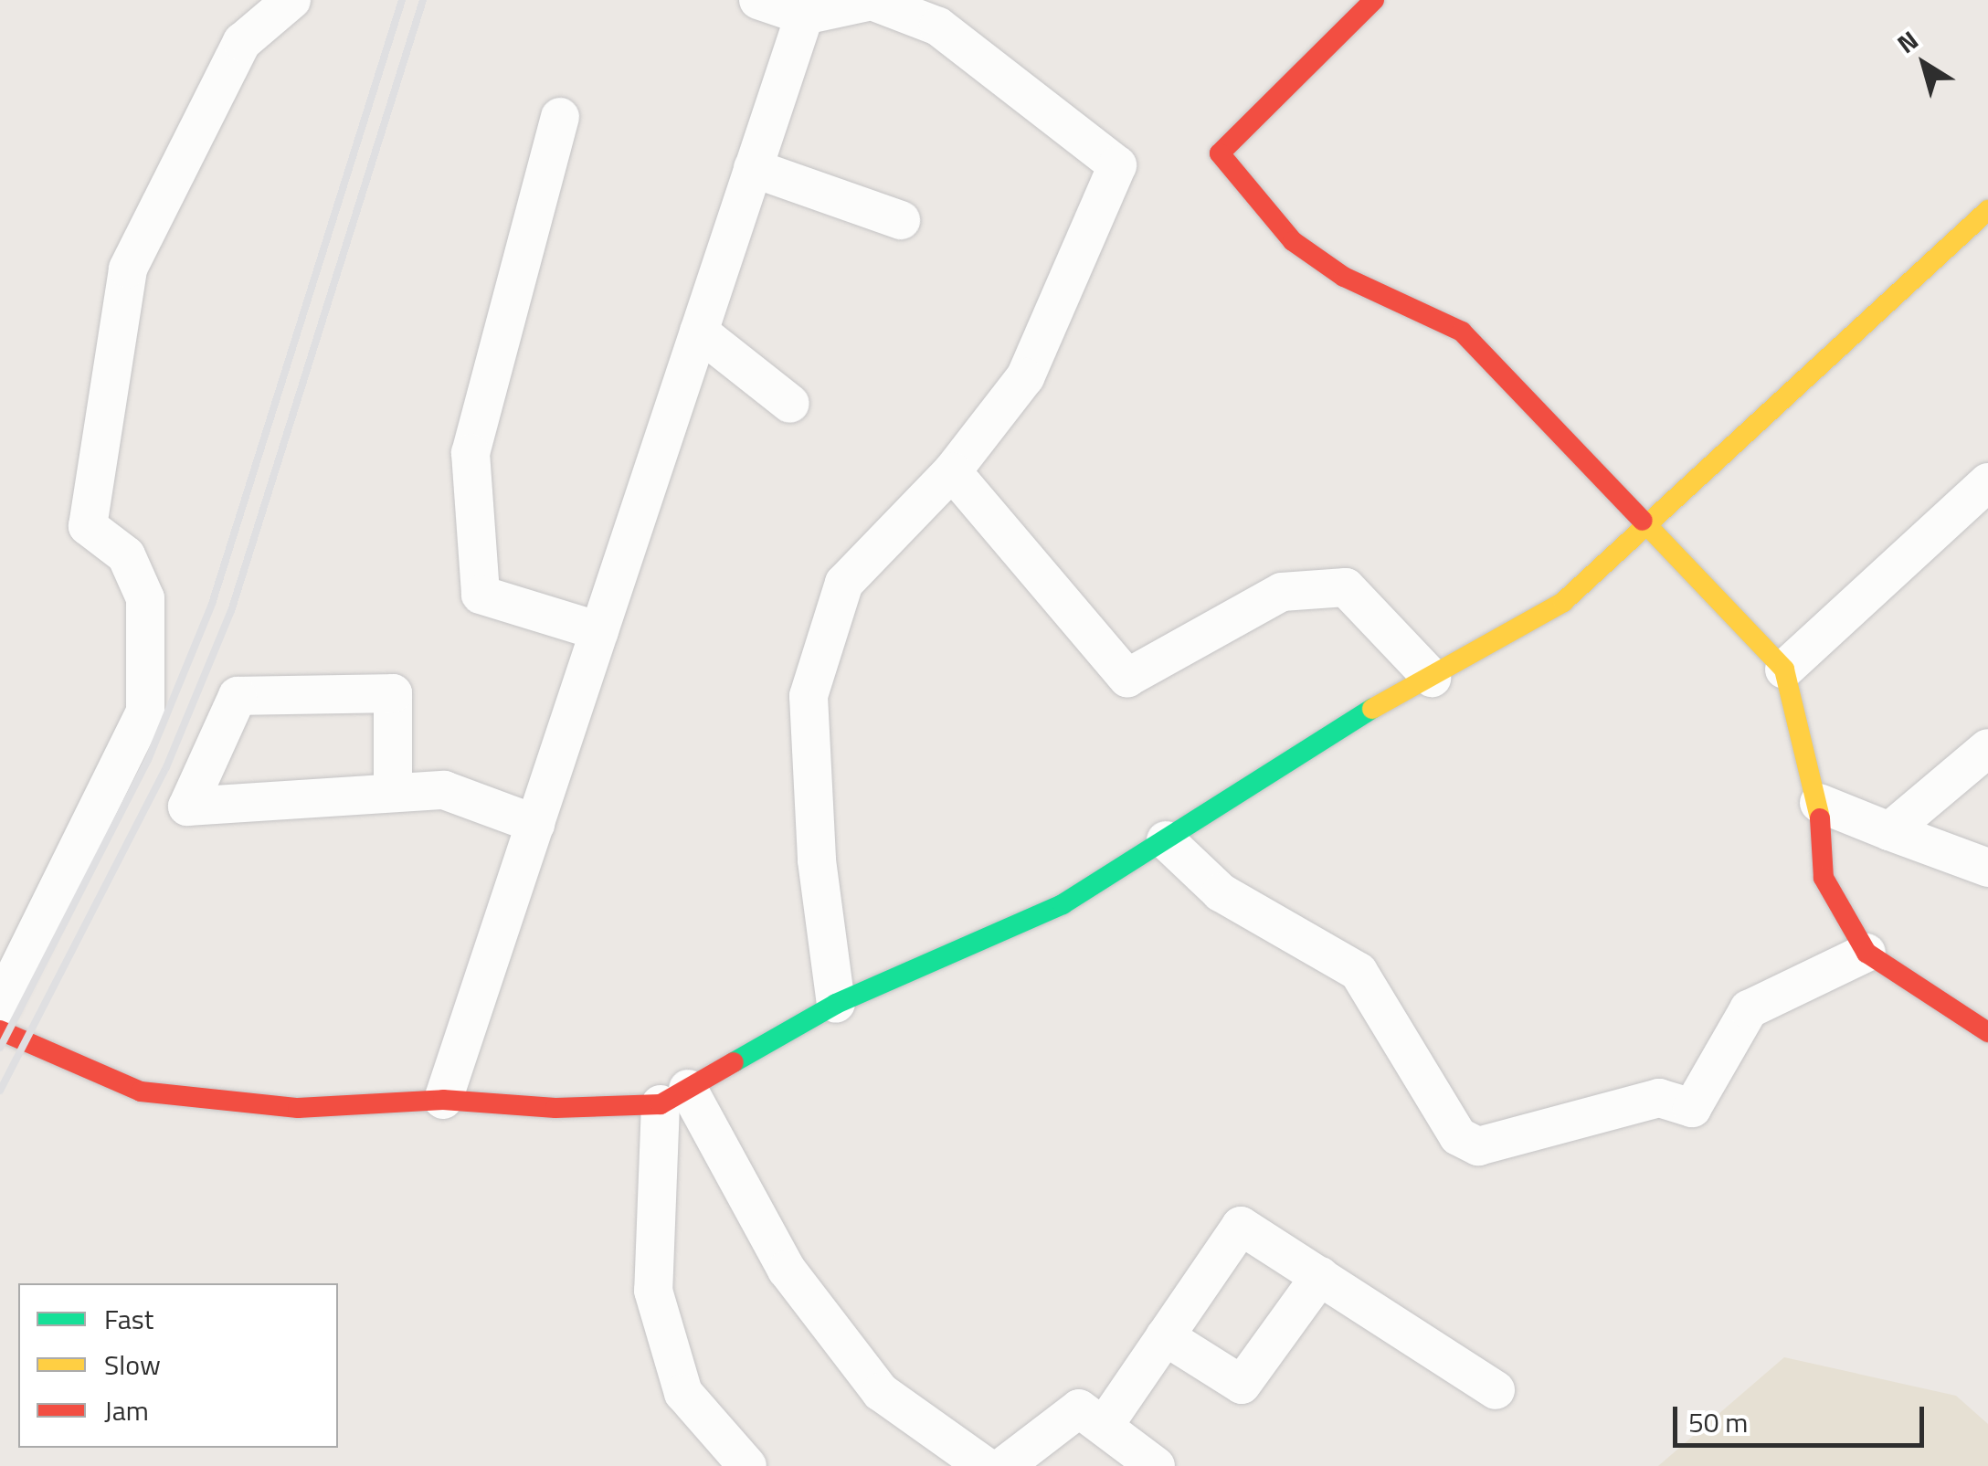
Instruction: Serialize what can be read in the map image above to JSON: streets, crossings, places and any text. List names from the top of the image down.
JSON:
{
  "legend": ["Fast", "Slow", "Jam"],
  "scale_bar": "50 m",
  "north": "top left"
}
